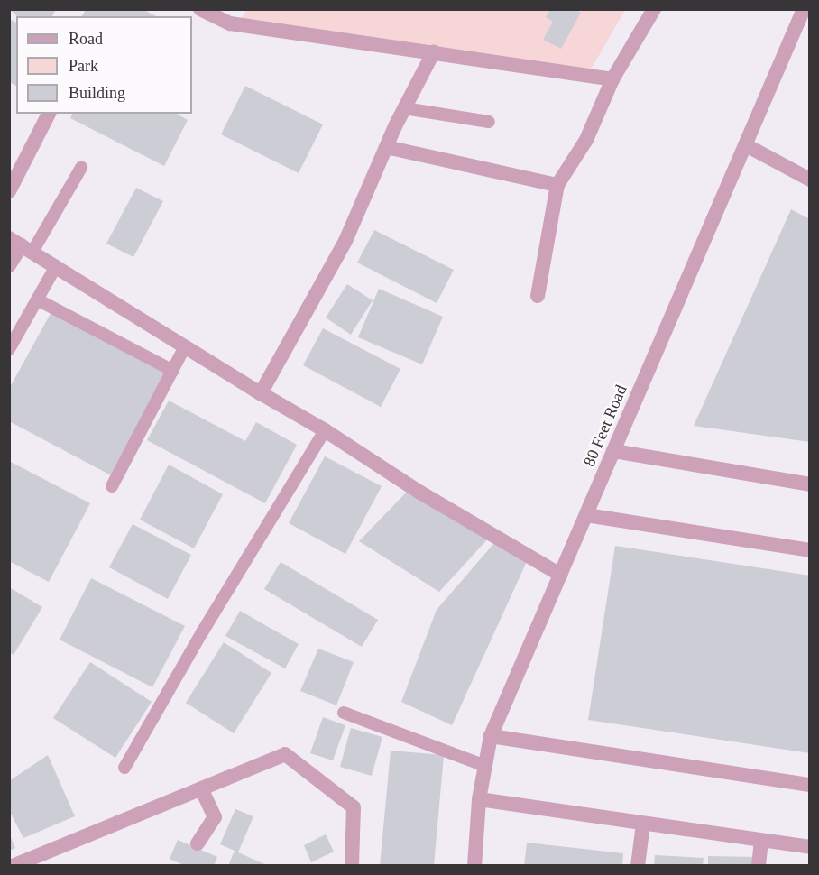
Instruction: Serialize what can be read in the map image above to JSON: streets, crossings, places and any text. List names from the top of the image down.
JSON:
{
  "streets": {
    "street": ["80 Feet Road"]
  },
  "legend": ["Road", "Park", "Building"]
}
